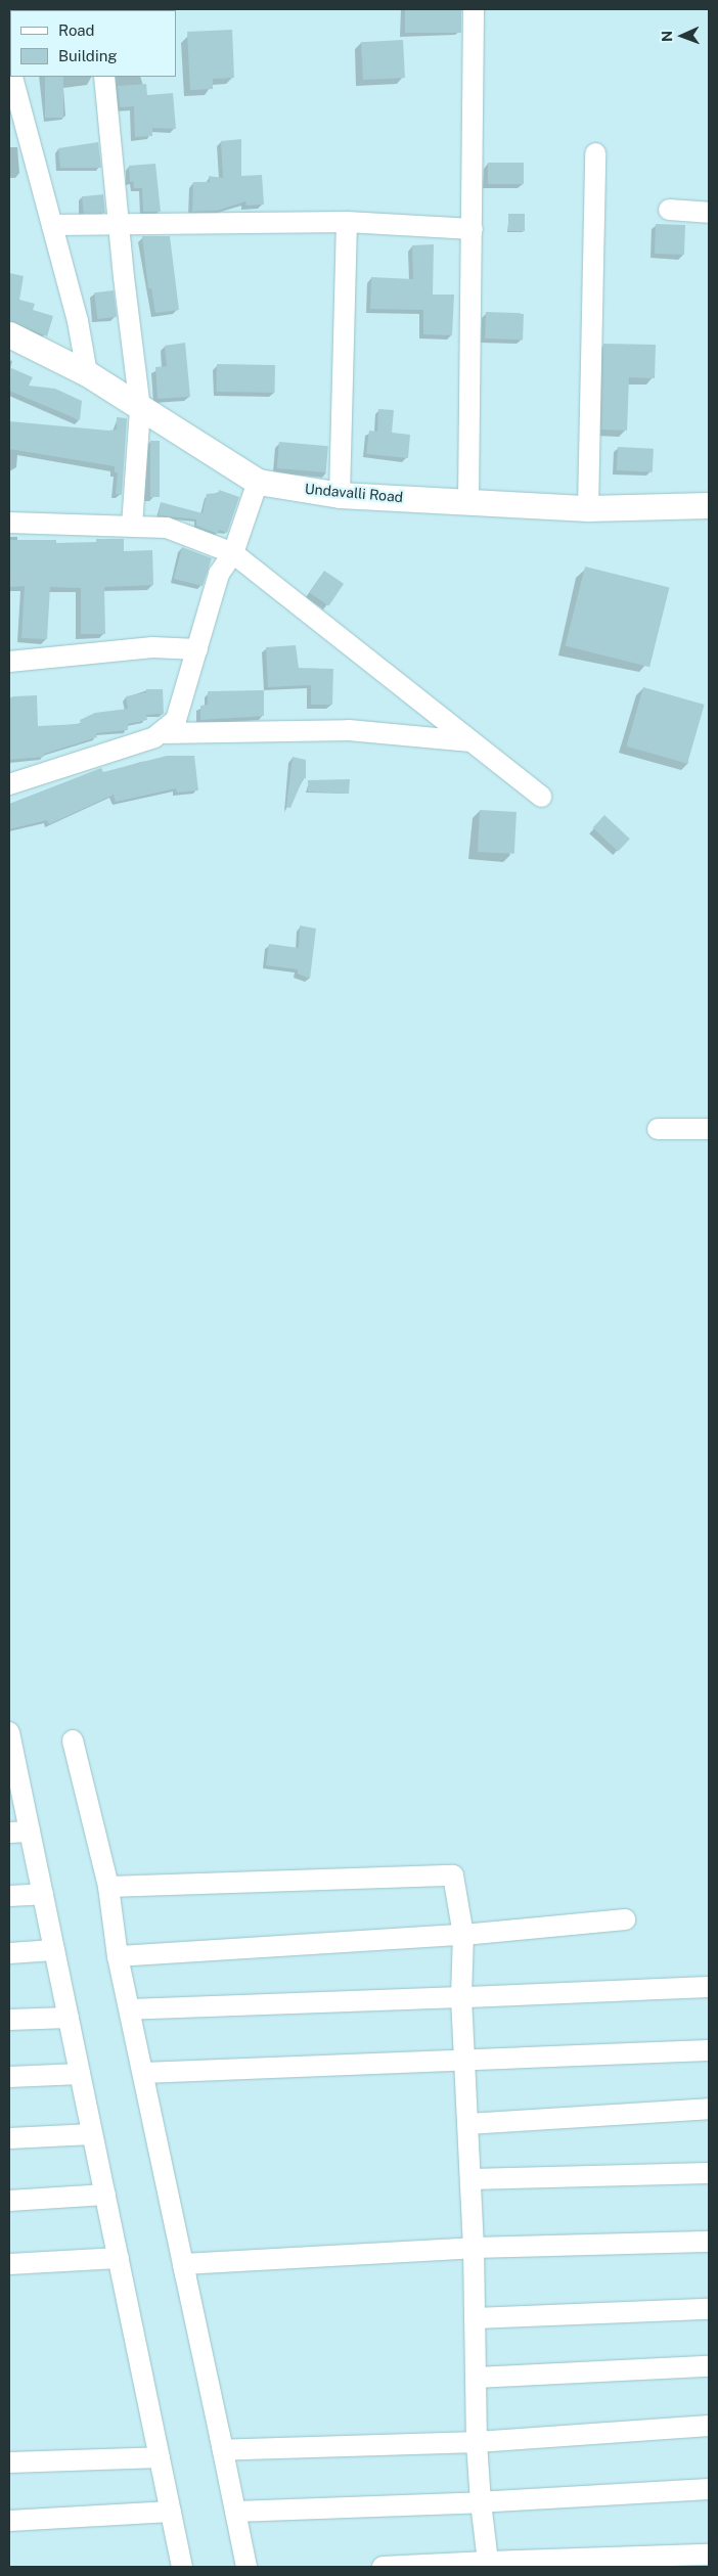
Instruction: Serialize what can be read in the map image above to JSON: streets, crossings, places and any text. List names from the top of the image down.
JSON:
{
  "streets": {
    "main road": ["Undavalli Road"]
  },
  "legend": ["Road", "Building"],
  "north": "left"
}
